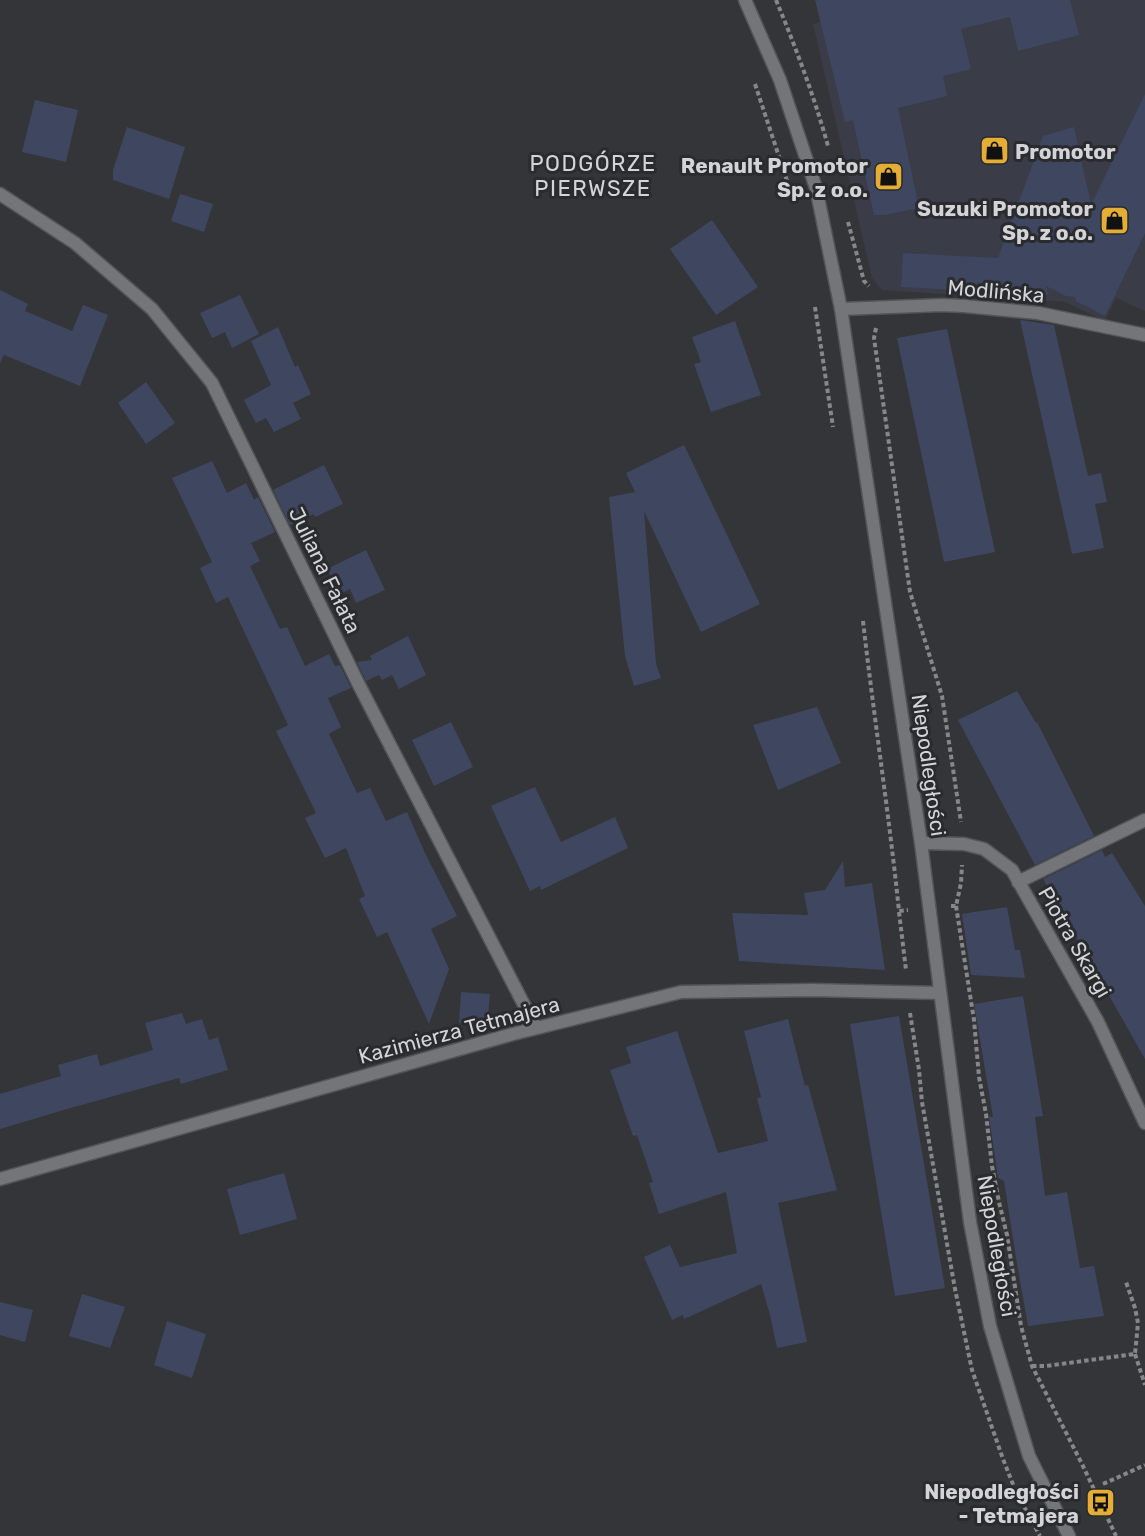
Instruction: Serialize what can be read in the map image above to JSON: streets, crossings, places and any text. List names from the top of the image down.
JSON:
{
  "streets": {
    "street": [
      "Modlińska",
      "Juliana Fałata",
      "Niepodległości",
      "Piotra Skargi",
      "Kazimierza Tetmajera"
    ]
  },
  "crossings": [
    ["Modlińska", "Niepodległości"],
    ["Juliana Fałata", "Kazimierza Tetmajera"],
    ["Niepodległości", "Piotra Skargi"],
    ["Niepodległości", "Kazimierza Tetmajera"]
  ],
  "districts": ["PODGÓRZE PIERWSZE"],
  "places": {
    "shop": ["Promotor", "Renault Promotor Sp. z o.o.", "Suzuki Promotor Sp. z o.o."],
    "bus stop": ["Niepodległości - Tetmajera"]
  }
}
